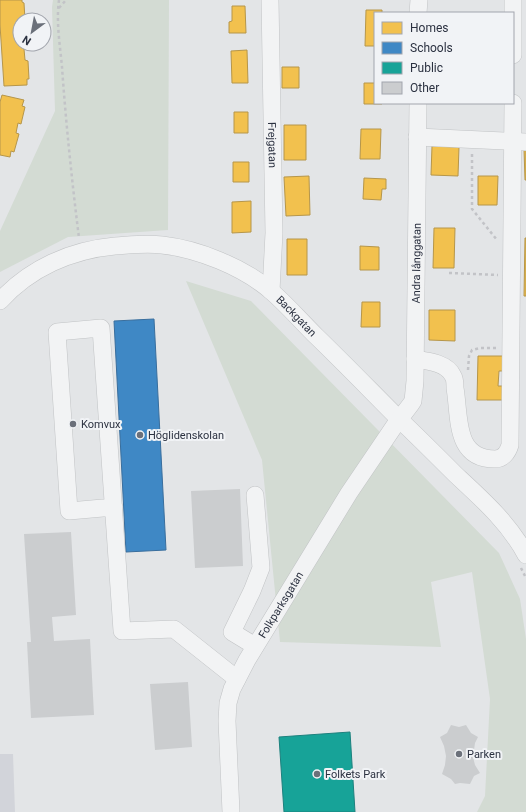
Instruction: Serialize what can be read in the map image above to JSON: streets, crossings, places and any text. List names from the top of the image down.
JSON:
{
  "streets": {
    "street": [
      "Frejgatan",
      "Andra långgatan",
      "Backgatan",
      "Folkparksgatan"
    ]
  },
  "crossings": [
    ["Frejgatan", "Backgatan"],
    ["Andra långgatan", "Backgatan"],
    ["Andra långgatan", "Folkparksgatan"],
    ["Backgatan", "Folkparksgatan"]
  ],
  "places": [
    "Komvux",
    "Höglidenskolan",
    "Parken",
    "Folkets Park"
  ],
  "legend": [
    "Homes",
    "Schools",
    "Public",
    "Other"
  ],
  "north": "bottom left"
}
